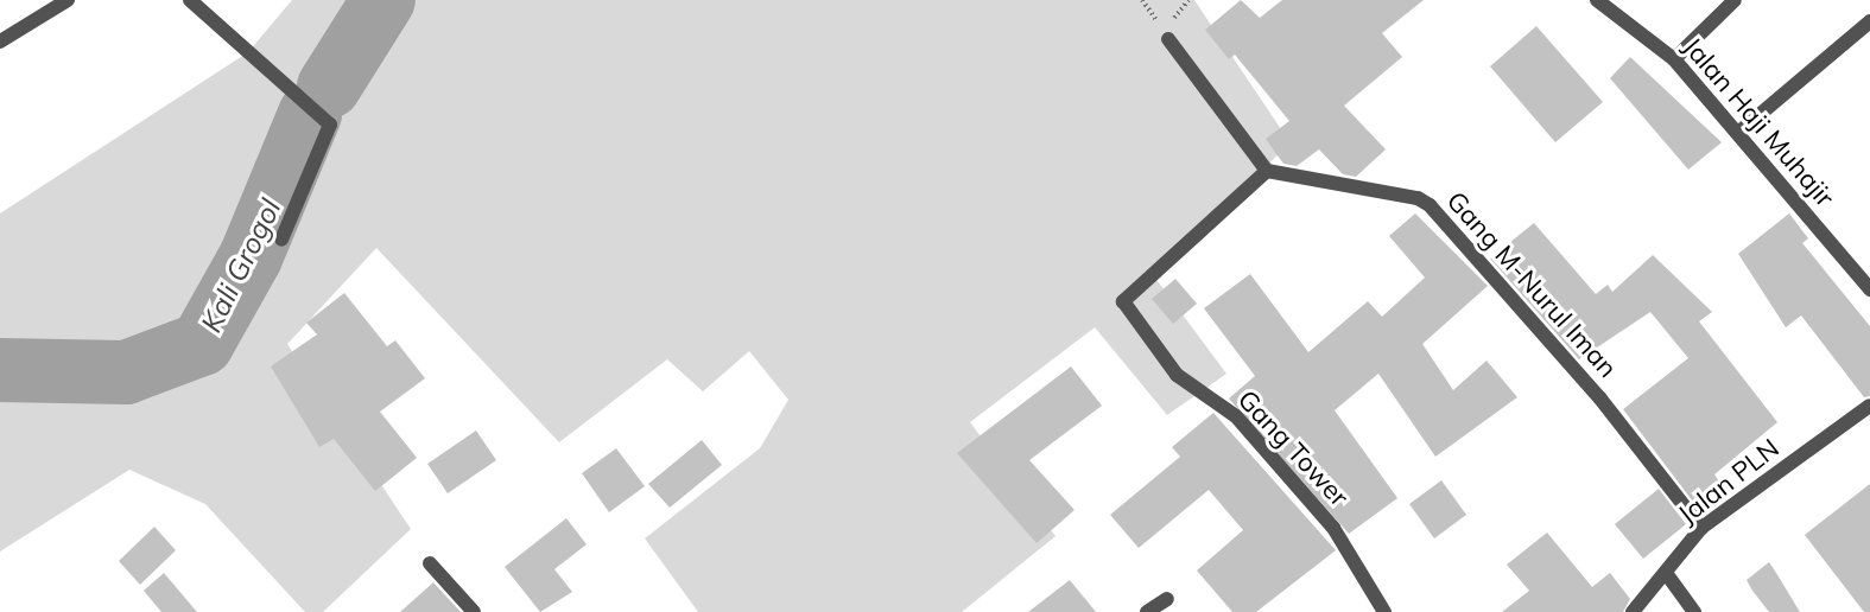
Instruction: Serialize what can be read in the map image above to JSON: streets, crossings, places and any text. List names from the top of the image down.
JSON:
{
  "streets": {
    "street": [
      "Jalan Haji Muhajir",
      "Gang M-Nurul Iman",
      "Gang Tower",
      "Jalan PLN"
    ]
  },
  "crossings": [
    ["Gang M-Nurul Iman", "Gang Tower"],
    ["Gang M-Nurul Iman", "Jalan PLN"]
  ],
  "water": ["Kali Grogol"]
}
